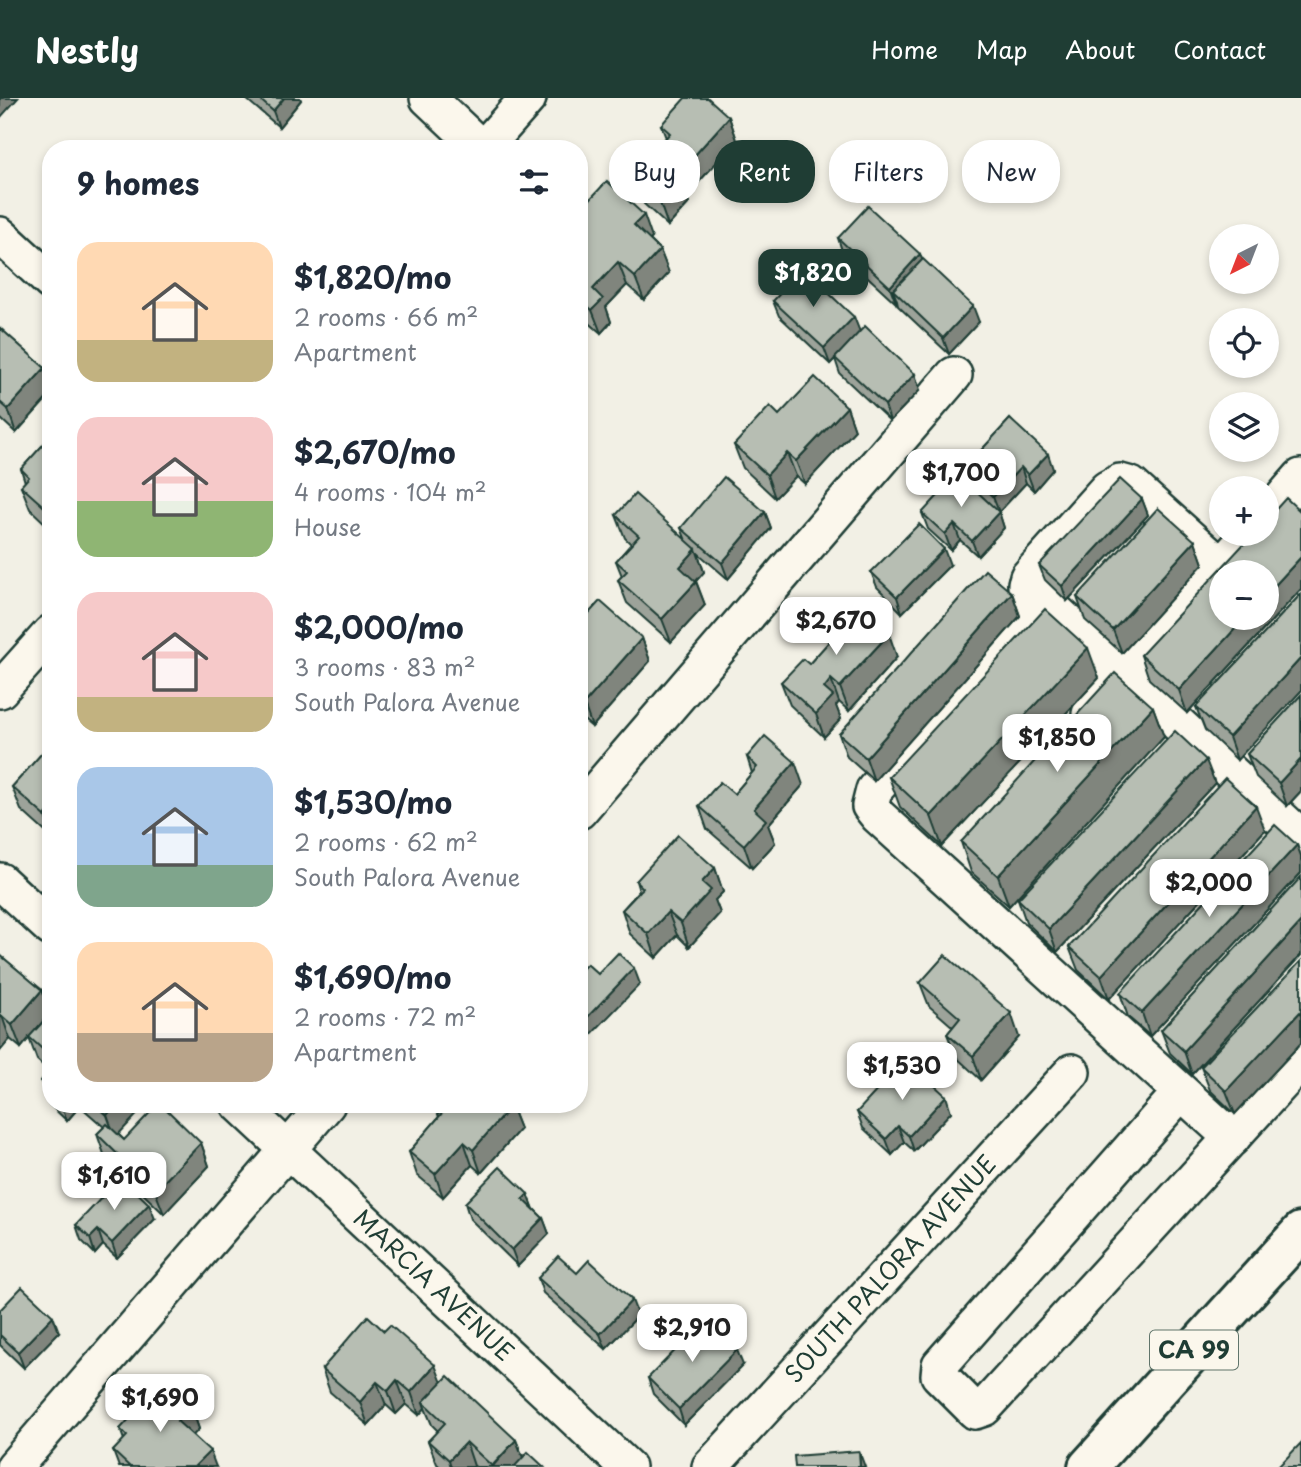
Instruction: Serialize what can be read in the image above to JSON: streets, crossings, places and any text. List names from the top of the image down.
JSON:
{
  "streets": {
    "highway": ["CA 99"],
    "street": ["SOUTH PALORA AVENUE", "MARCIA AVENUE"]
  },
  "north": "bottom left",
  "page": {
    "header": "Nestly",
    "nav": [
      "Home",
      "Map",
      "About",
      "Contact"
    ],
    "chip": [
      "Buy",
      "Rent",
      "Filters",
      "New"
    ],
    "heading": "9 homes",
    "map_buttons": ["+", "−"],
    "list": [
      {
        "name": "$1,820/mo",
        "note": "2 rooms · 66 m² · Apartment"
      },
      {
        "name": "$2,670/mo",
        "note": "4 rooms · 104 m² · House"
      },
      {
        "name": "$2,000/mo",
        "note": "3 rooms · 83 m² · South Palora Avenue"
      },
      {
        "name": "$1,530/mo",
        "note": "2 rooms · 62 m² · South Palora Avenue"
      },
      {
        "name": "$1,690/mo",
        "note": "2 rooms · 72 m² · Apartment"
      }
    ],
    "price": [
      "$1,820",
      "$1,700",
      "$2,670",
      "$1,850",
      "$2,000",
      "$1,530",
      "$1,610",
      "$2,910",
      "$1,690"
    ]
  }
}
